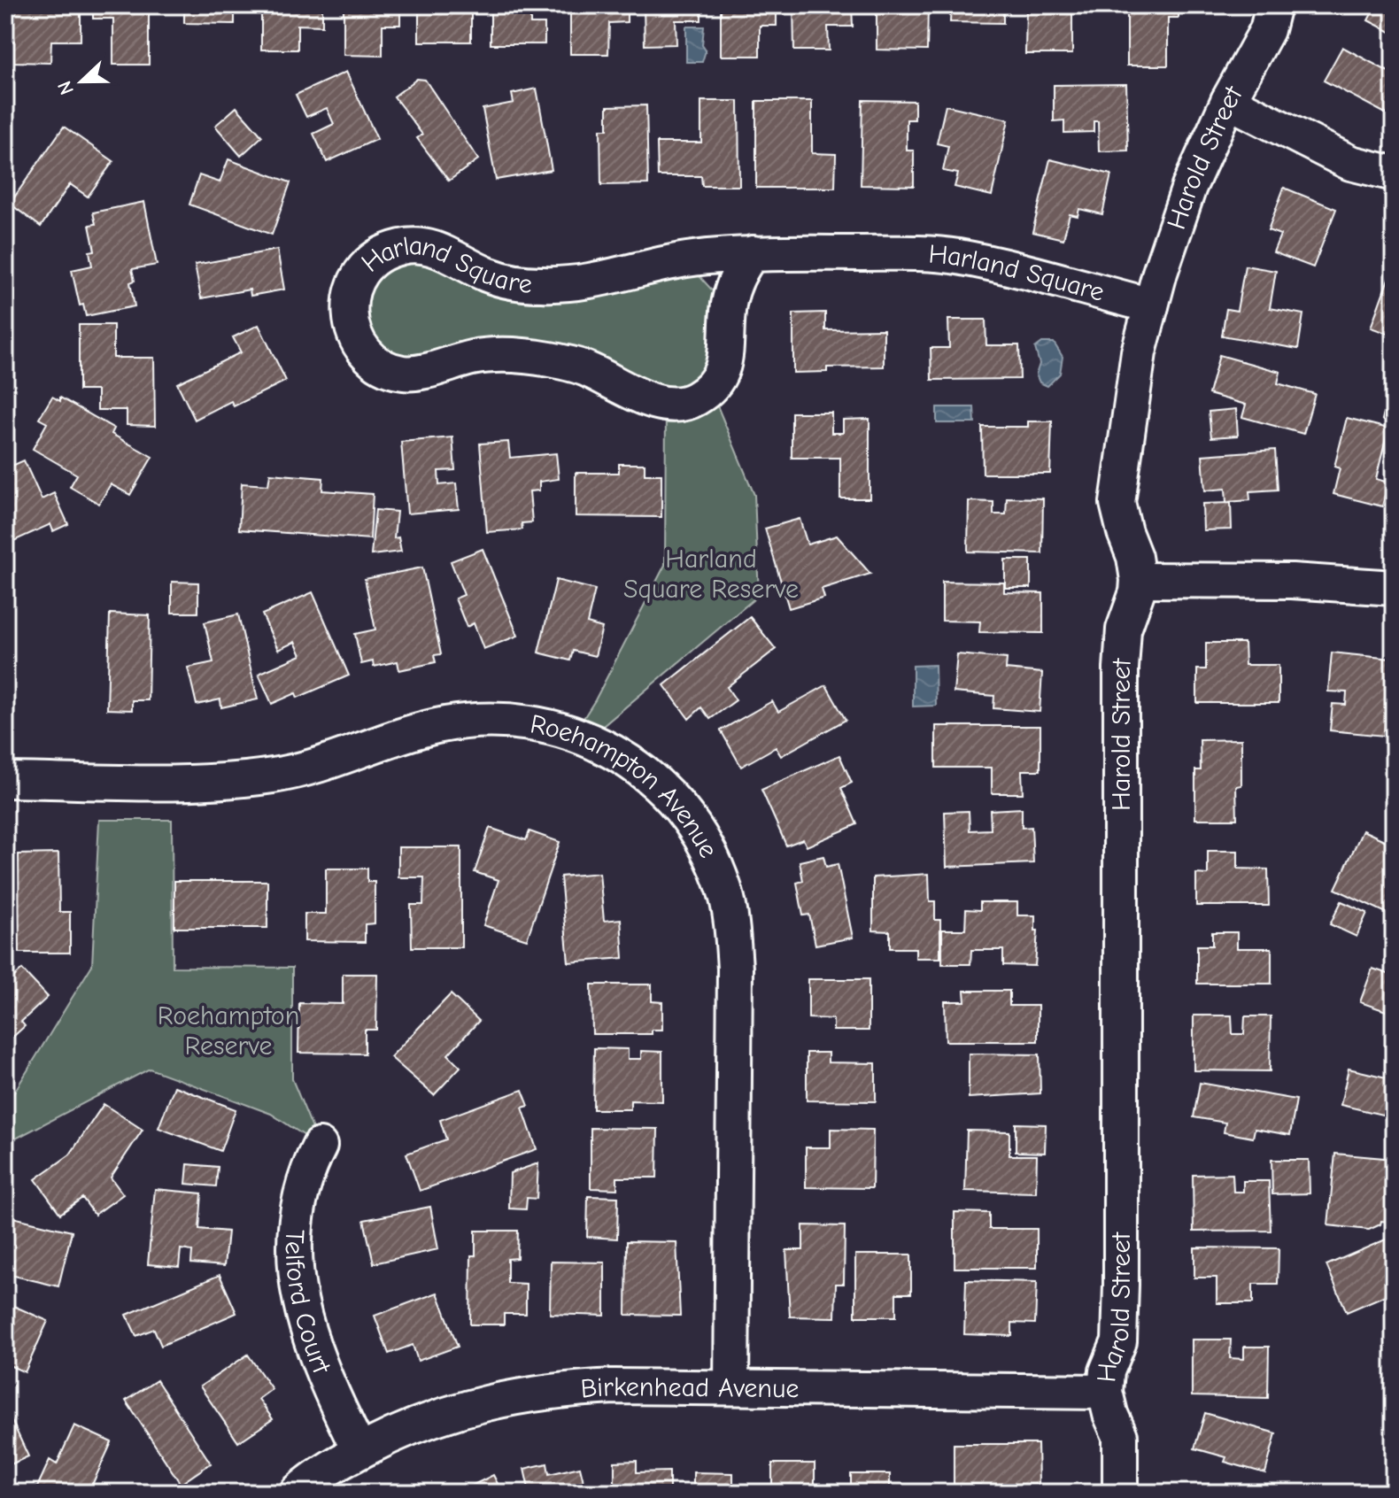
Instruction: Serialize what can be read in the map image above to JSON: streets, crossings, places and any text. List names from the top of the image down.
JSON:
{
  "streets": {
    "street": [
      "Harold Street",
      "Harland Square",
      "Roehampton Avenue",
      "Telford Court",
      "Birkenhead Avenue"
    ]
  },
  "crossings": [
    ["Harold Street", "Harland Square"],
    ["Harold Street", "Birkenhead Avenue"],
    ["Roehampton Avenue", "Birkenhead Avenue"],
    ["Telford Court", "Birkenhead Avenue"]
  ],
  "parks": ["Harland Square Reserve", "Roehampton Reserve"],
  "north": "left"
}
